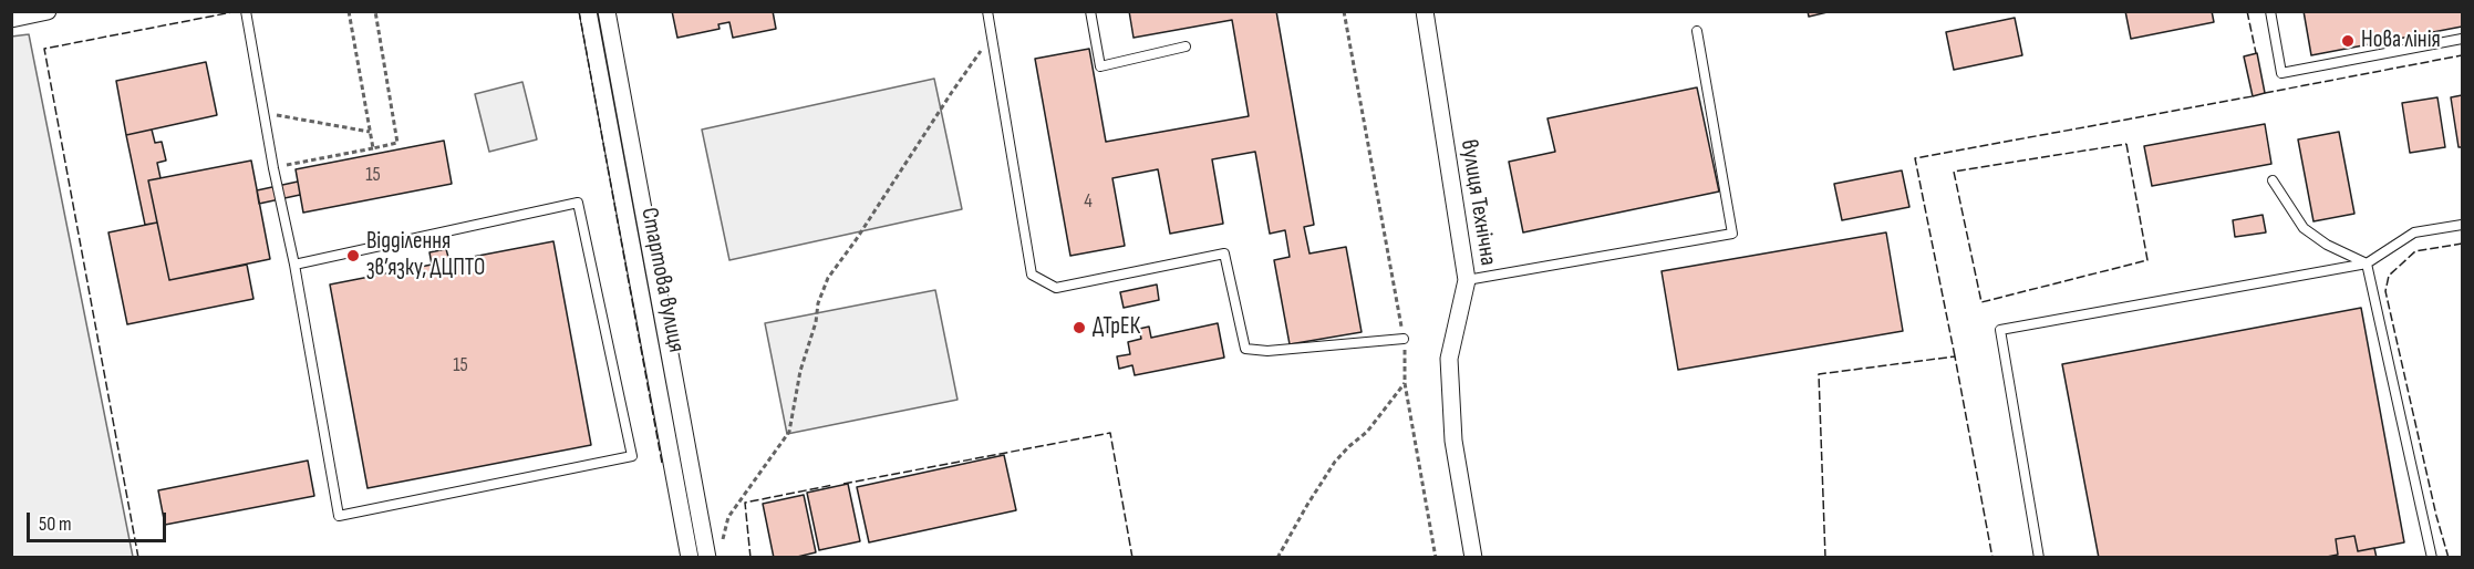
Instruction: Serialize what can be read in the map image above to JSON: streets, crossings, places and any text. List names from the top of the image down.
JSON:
{
  "streets": {
    "street": ["вулиця Технічна", "Стартова вулиця"]
  },
  "places": ["Нова лінія", "Відділення зв’язку, ДЦПТО", "ДТрЕК"],
  "house_numbers": ["15", "4", "15"],
  "scale_bar": "50 m"
}
